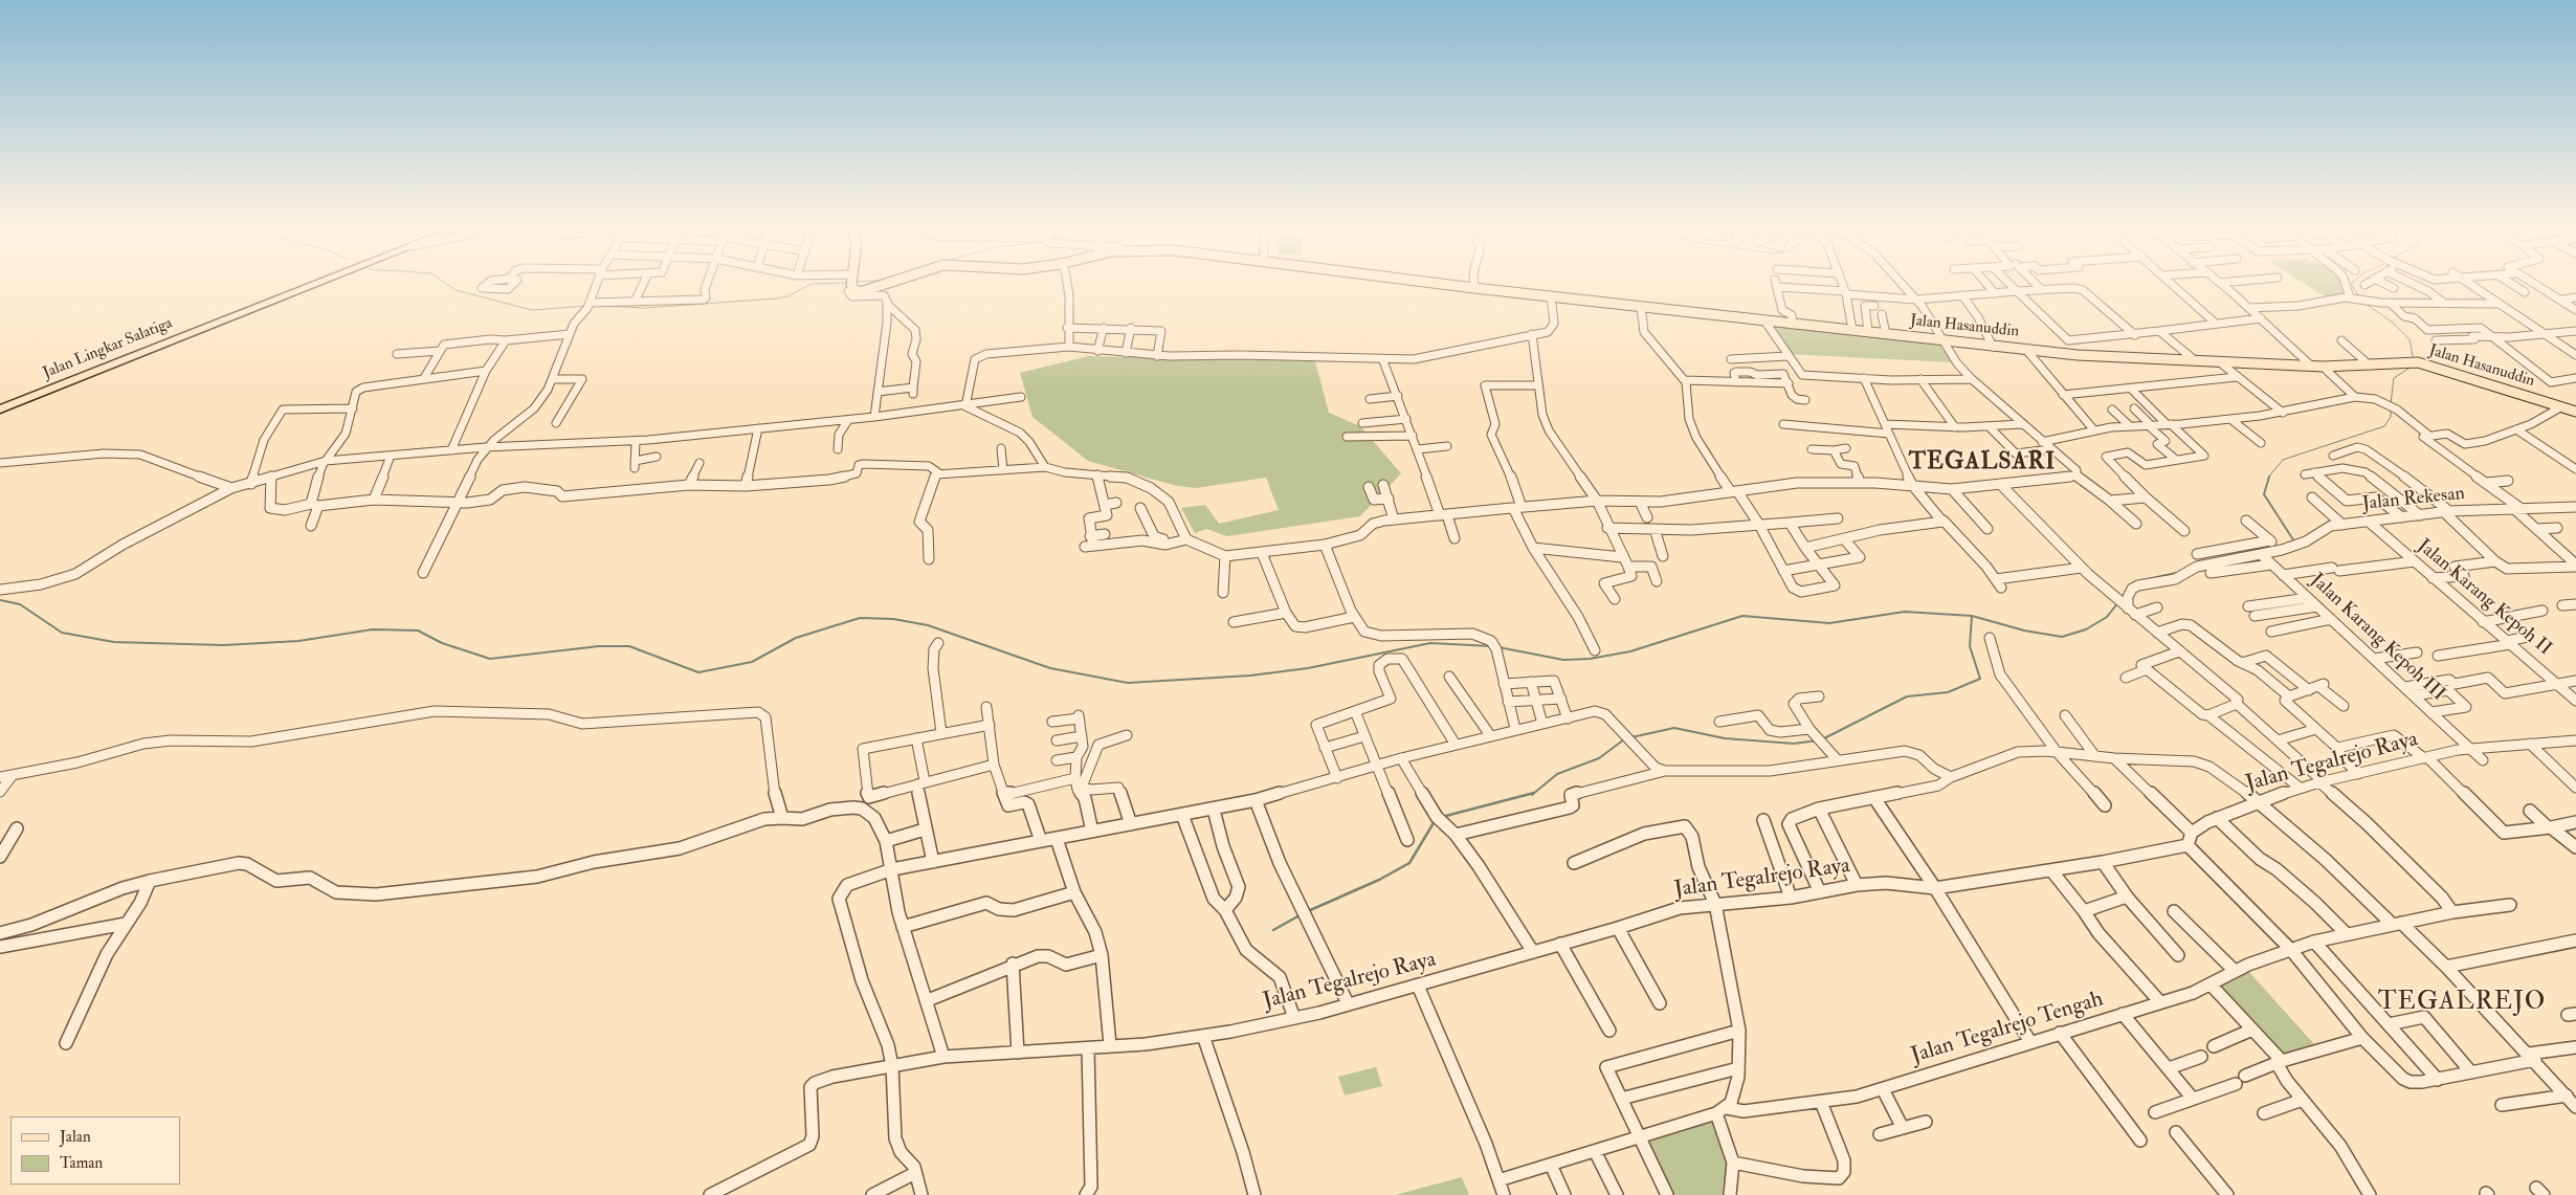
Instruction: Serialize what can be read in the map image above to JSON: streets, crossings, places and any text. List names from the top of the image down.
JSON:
{
  "streets": {
    "highway": ["Jalan Lingkar Salatiga"],
    "main road": ["Jalan Hasanuddin"],
    "street": [
      "Jalan Rekesan",
      "Jalan Karang Kepoh II",
      "Jalan Karang Kepoh III",
      "Jalan Tegalrejo Raya",
      "Jalan Tegalrejo Tengah"
    ]
  },
  "crossings": [
    ["Jalan Rekesan", "Jalan Karang Kepoh II"],
    ["Jalan Rekesan", "Jalan Karang Kepoh III"],
    ["Jalan Karang Kepoh III", "Jalan Tegalrejo Raya"]
  ],
  "districts": ["TEGALSARI", "TEGALREJO"],
  "legend": ["Jalan", "Taman"]
}
